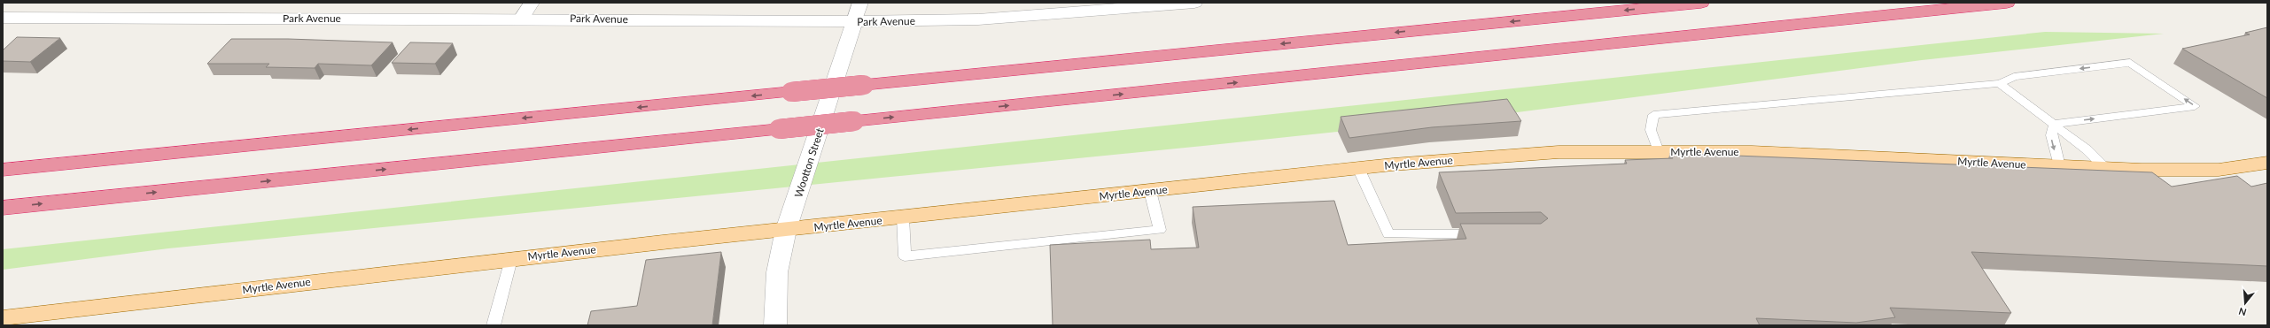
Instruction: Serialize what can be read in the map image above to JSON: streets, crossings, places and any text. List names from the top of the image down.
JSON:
{
  "streets": {
    "main road": ["Myrtle Avenue"],
    "street": ["Park Avenue", "Wootton Street"]
  },
  "crossings": [
    ["Park Avenue", "Wootton Street"],
    ["Myrtle Avenue", "Wootton Street"]
  ],
  "north": "bottom"
}
